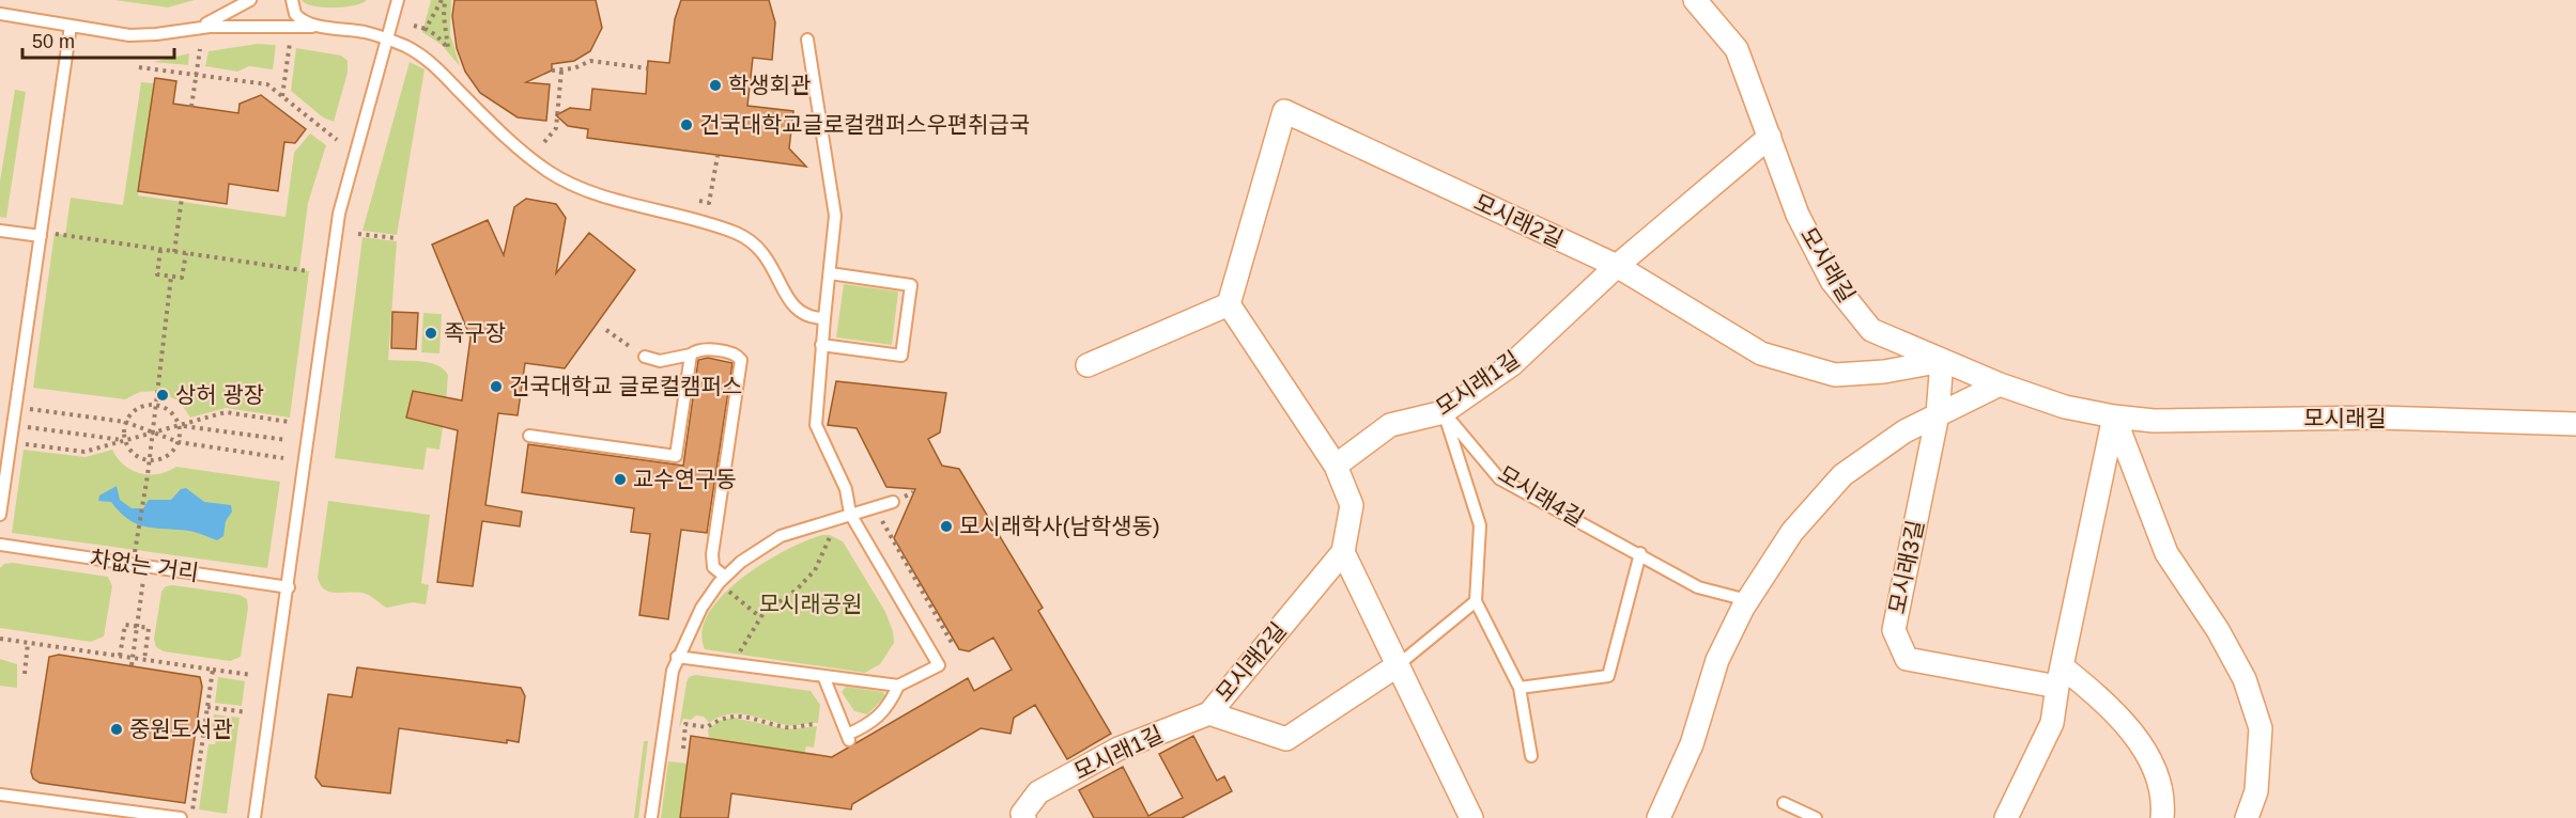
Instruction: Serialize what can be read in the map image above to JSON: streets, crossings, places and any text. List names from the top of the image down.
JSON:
{
  "streets": {
    "street": [
      "모시래2길",
      "모시래길",
      "모시래1길",
      "모시래3길"
    ],
    "lane": ["모시래4길", "차없는 거리"]
  },
  "crossings": [
    ["모시래2길", "모시래길"],
    ["모시래2길", "모시래1길"],
    ["모시래2길", "모시래3길"],
    ["모시래길", "모시래1길"],
    ["모시래길", "모시래3길"],
    ["모시래1길", "모시래4길"]
  ],
  "parks": ["모시래공원"],
  "places": [
    "학생회관",
    "건국대학교글로컬캠퍼스우편취급국",
    "족구장",
    "건국대학교 글로컬캠퍼스",
    "상허 광장",
    "교수연구동",
    "모시래학사(남학생동)",
    "중원도서관"
  ],
  "scale_bar": "50 m"
}
